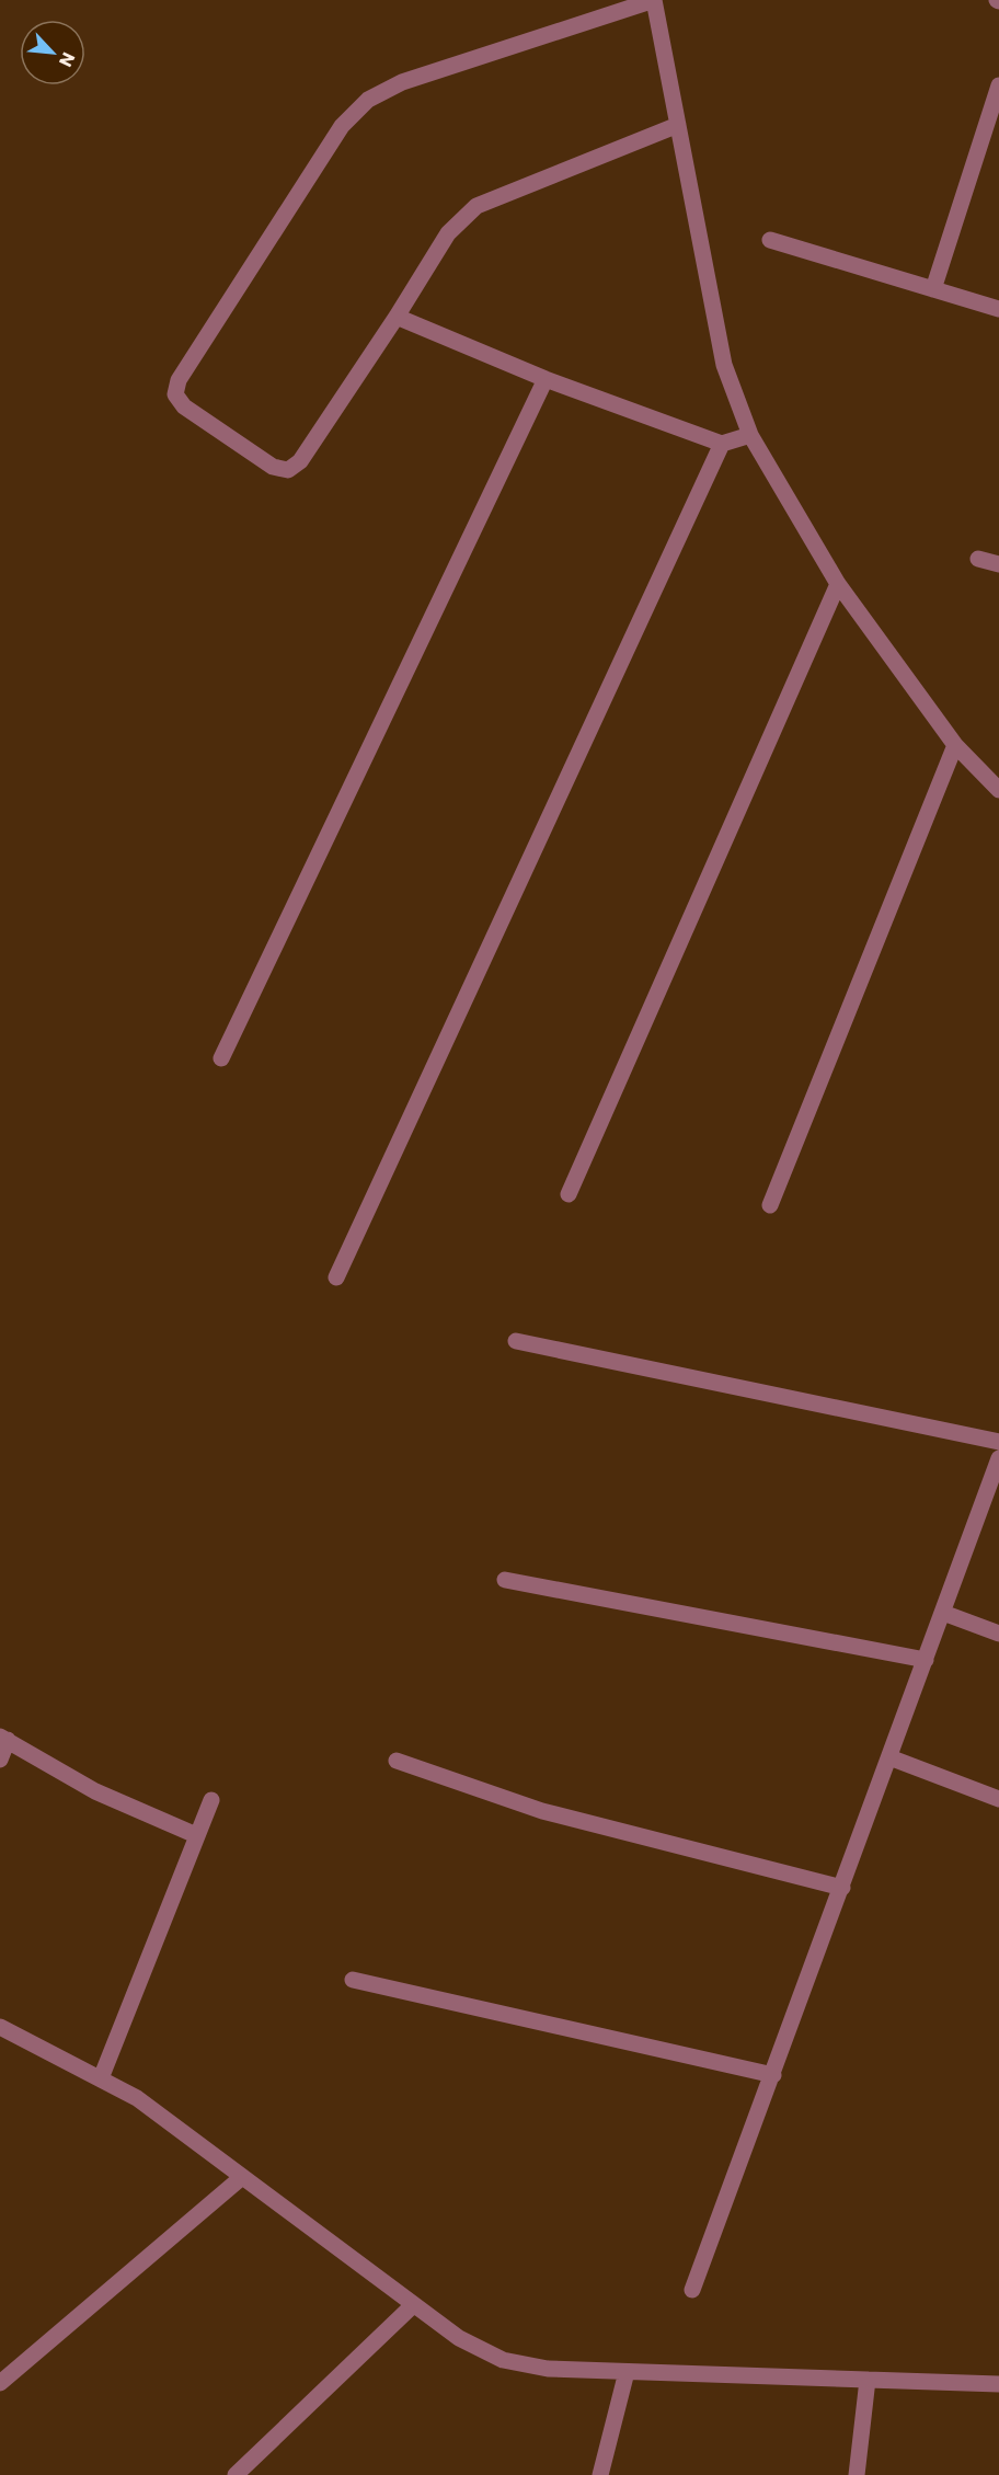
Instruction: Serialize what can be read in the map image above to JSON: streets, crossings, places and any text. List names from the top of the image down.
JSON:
{
  "north": "bottom right"
}
